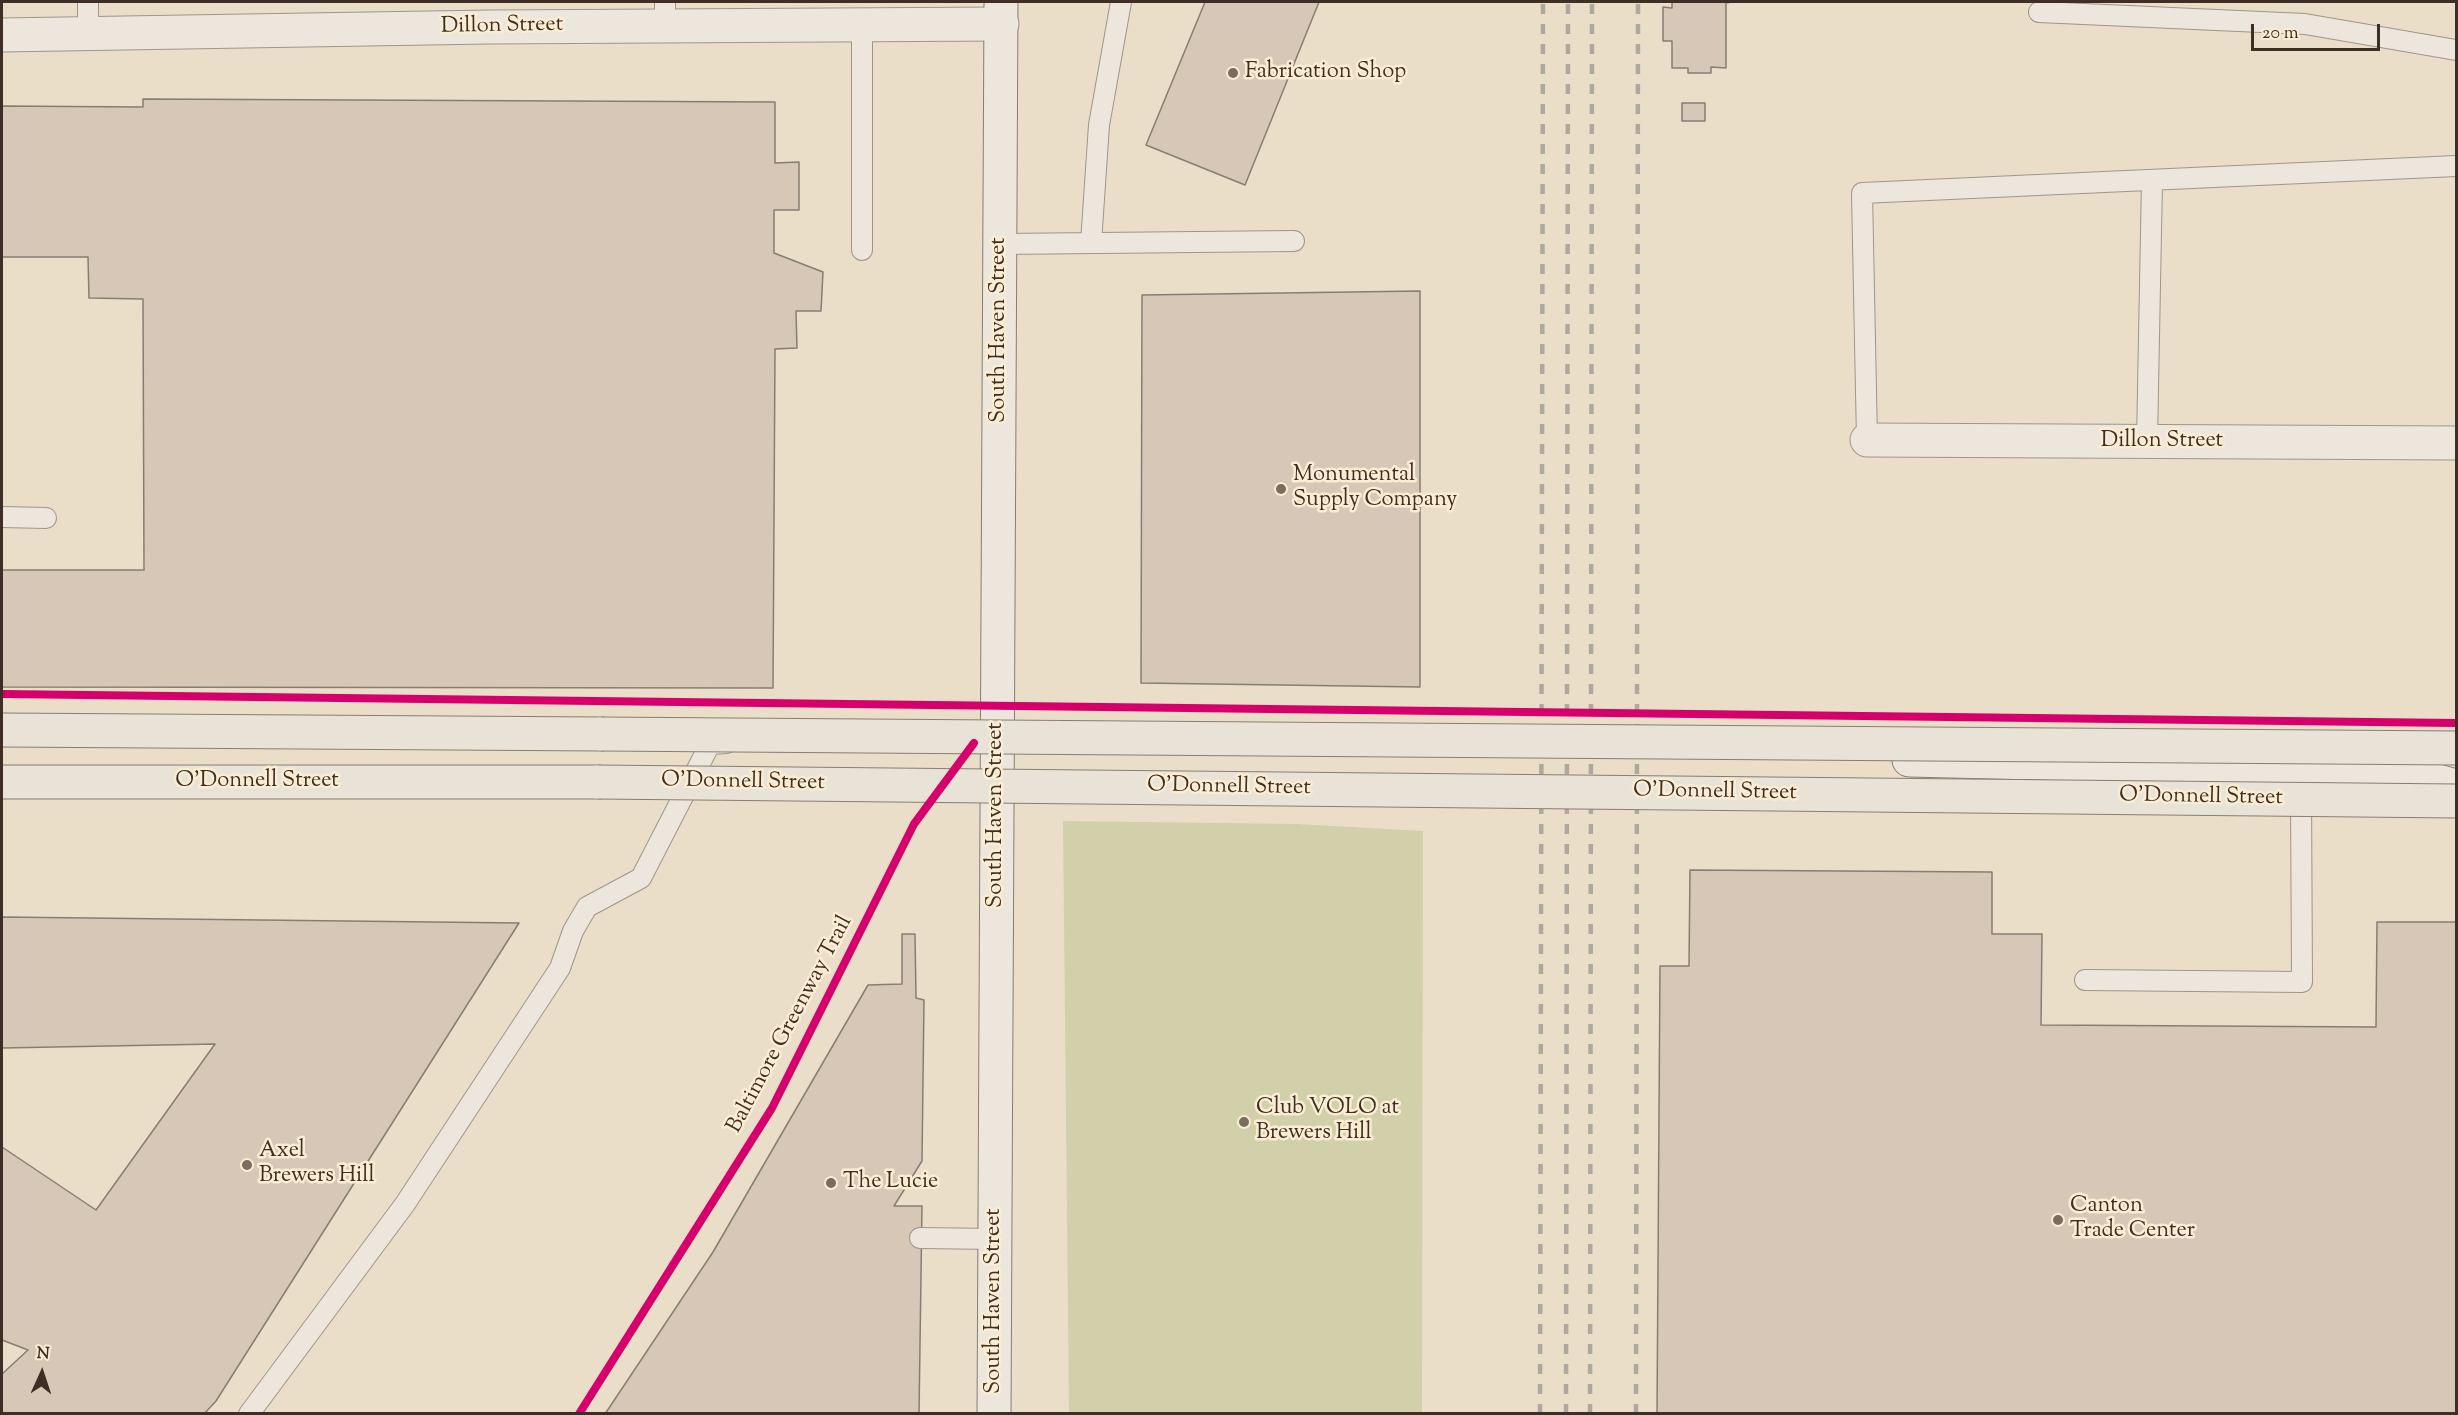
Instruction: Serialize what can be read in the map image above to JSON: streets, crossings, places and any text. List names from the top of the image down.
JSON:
{
  "streets": {
    "main road": ["O'Donnell Street"],
    "street": ["Dillon Street", "South Haven Street"],
    "cycle path": ["Baltimore Greenway Trail"]
  },
  "crossings": [
    ["Dillon Street", "South Haven Street"],
    ["South Haven Street", "O'Donnell Street"]
  ],
  "places": [
    "Fabrication Shop",
    "Monumental Supply Company",
    "Club VOLO at Brewers Hill",
    "Axel Brewers Hill",
    "The Lucie",
    "Canton Trade Center"
  ],
  "scale_bar": "20 m",
  "north": "top"
}
